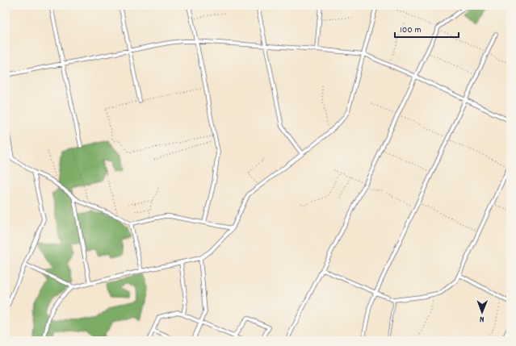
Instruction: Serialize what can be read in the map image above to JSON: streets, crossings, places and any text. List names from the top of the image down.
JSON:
{
  "scale_bar": "100 m",
  "north": "bottom"
}
